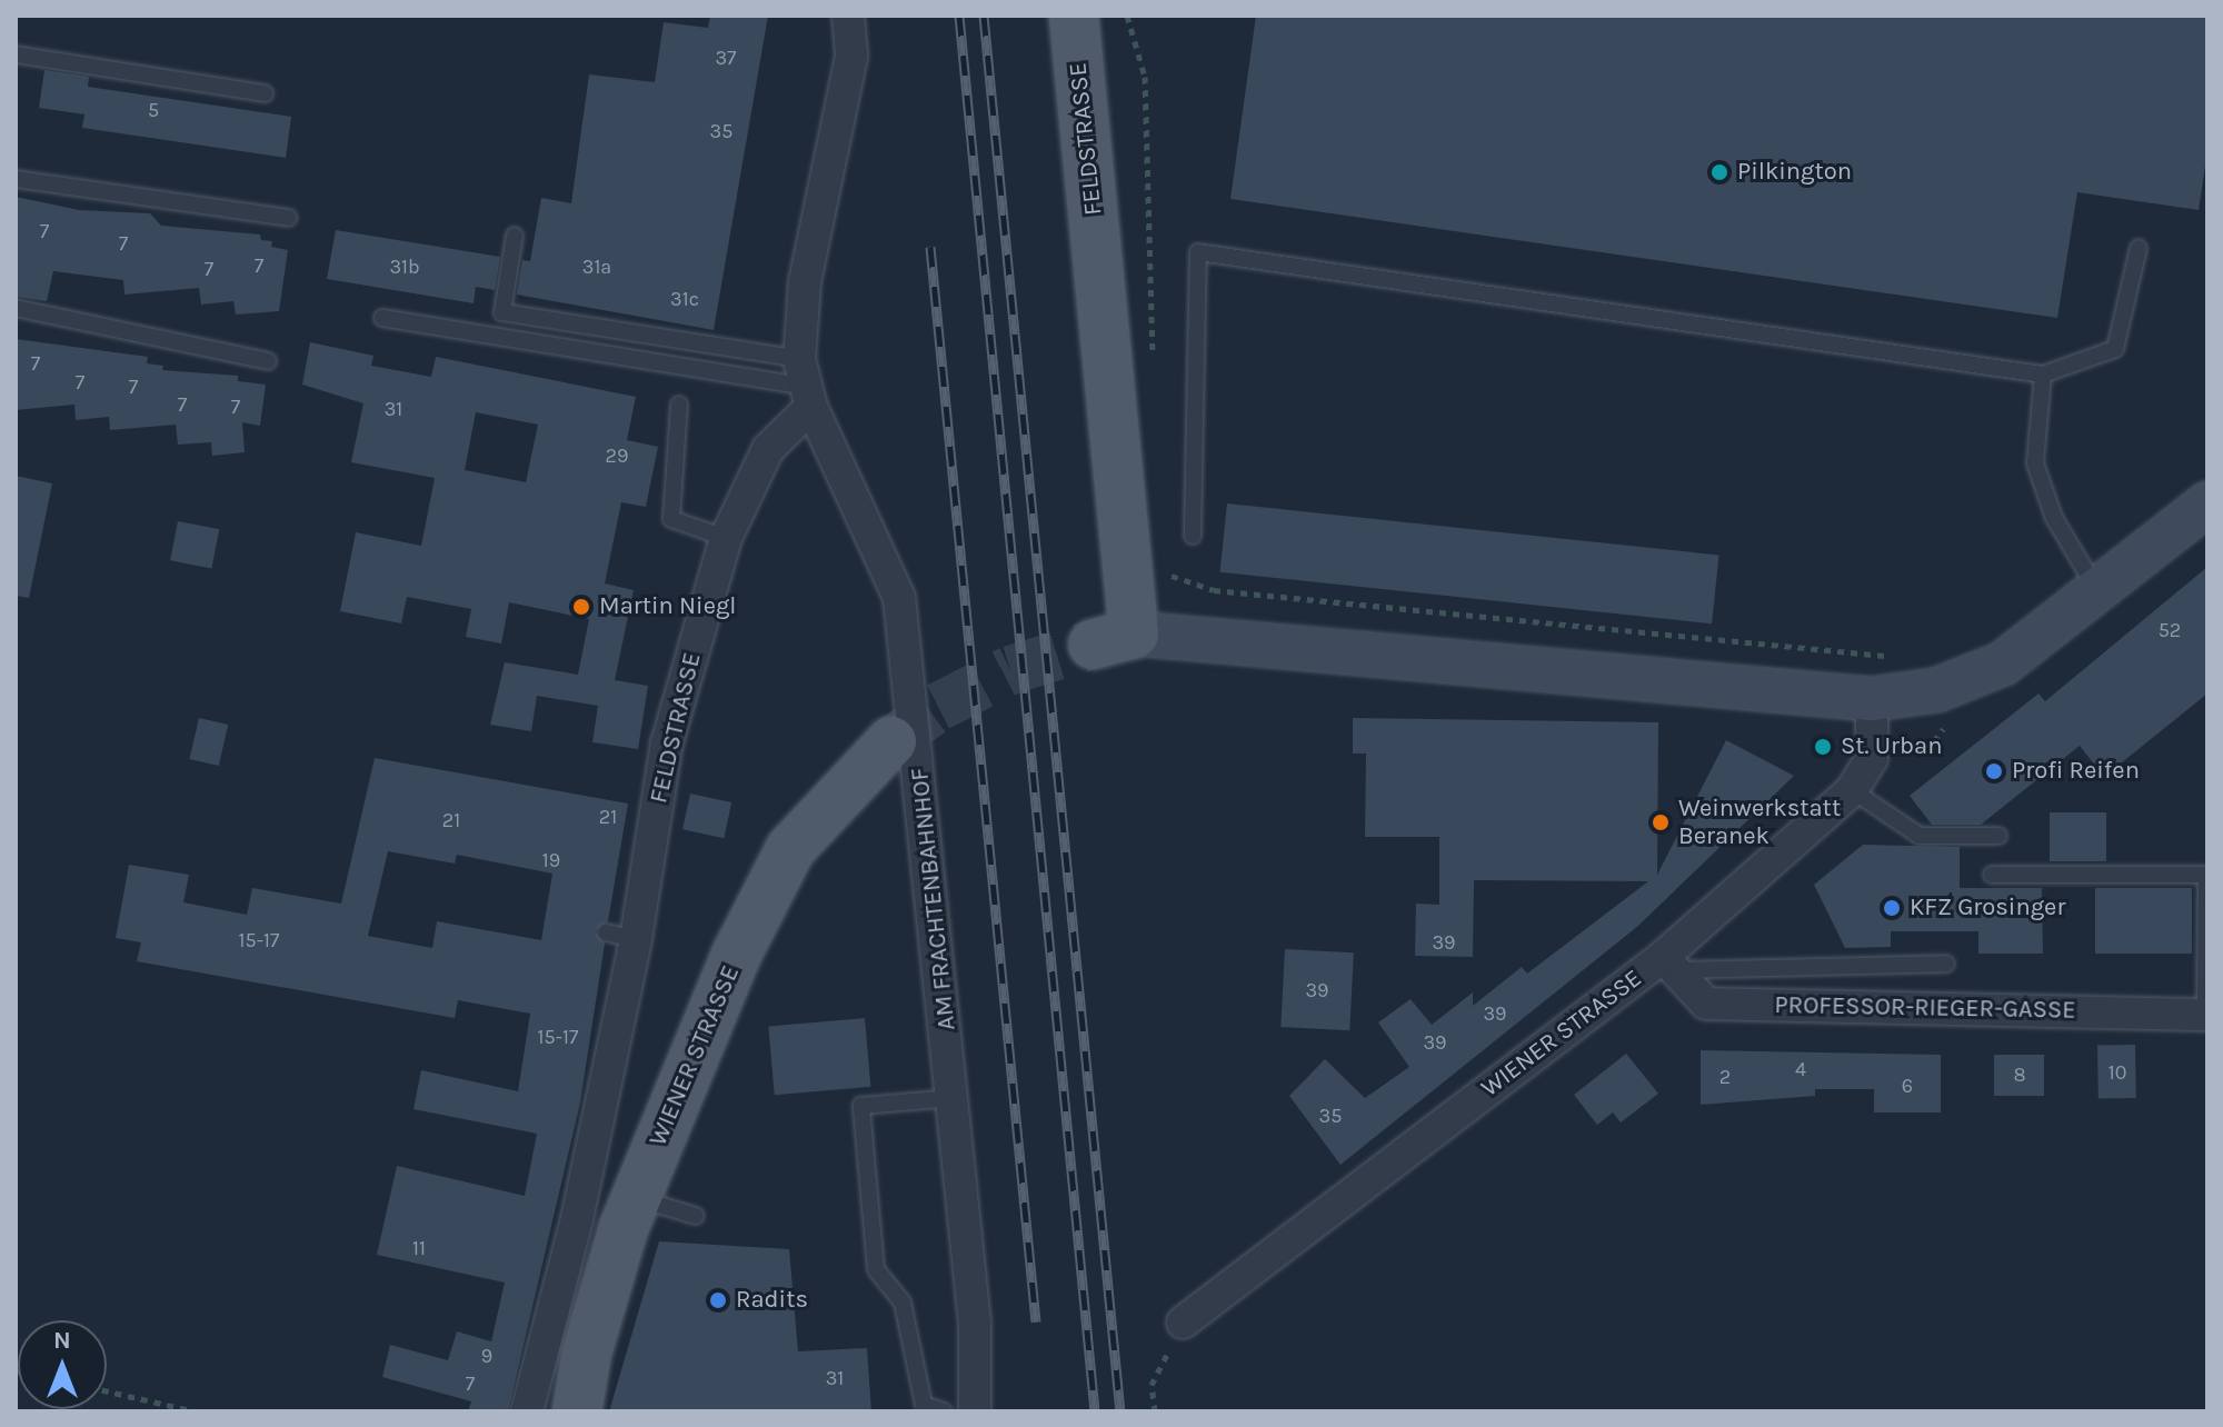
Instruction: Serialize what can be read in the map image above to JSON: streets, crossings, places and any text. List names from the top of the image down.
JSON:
{
  "streets": {
    "main road": ["FELDSTRASSE", "WIENER STRASSE"],
    "street": ["AM FRACHTENBAHNHOF", "PROFESSOR-RIEGER-GASSE"]
  },
  "crossings": [
    ["FELDSTRASSE", "AM FRACHTENBAHNHOF"],
    ["PROFESSOR-RIEGER-GASSE", "WIENER STRASSE"]
  ],
  "places": [
    "Pilkington",
    "Martin Niegl",
    "St. Urban",
    "Profi Reifen",
    "Weinwerkstatt Beranek",
    "KFZ Grosinger",
    "Radits"
  ],
  "house_numbers": [
    "37",
    "5",
    "35",
    "7",
    "7",
    "7",
    "31b",
    "31a",
    "7",
    "31c",
    "7",
    "7",
    "7",
    "7",
    "7",
    "31",
    "29",
    "52",
    "21",
    "21",
    "19",
    "15-17",
    "39",
    "39",
    "39",
    "15-17",
    "39",
    "4",
    "10",
    "8",
    "2",
    "6",
    "35",
    "11",
    "9",
    "31",
    "7"
  ],
  "north": "top"
}
